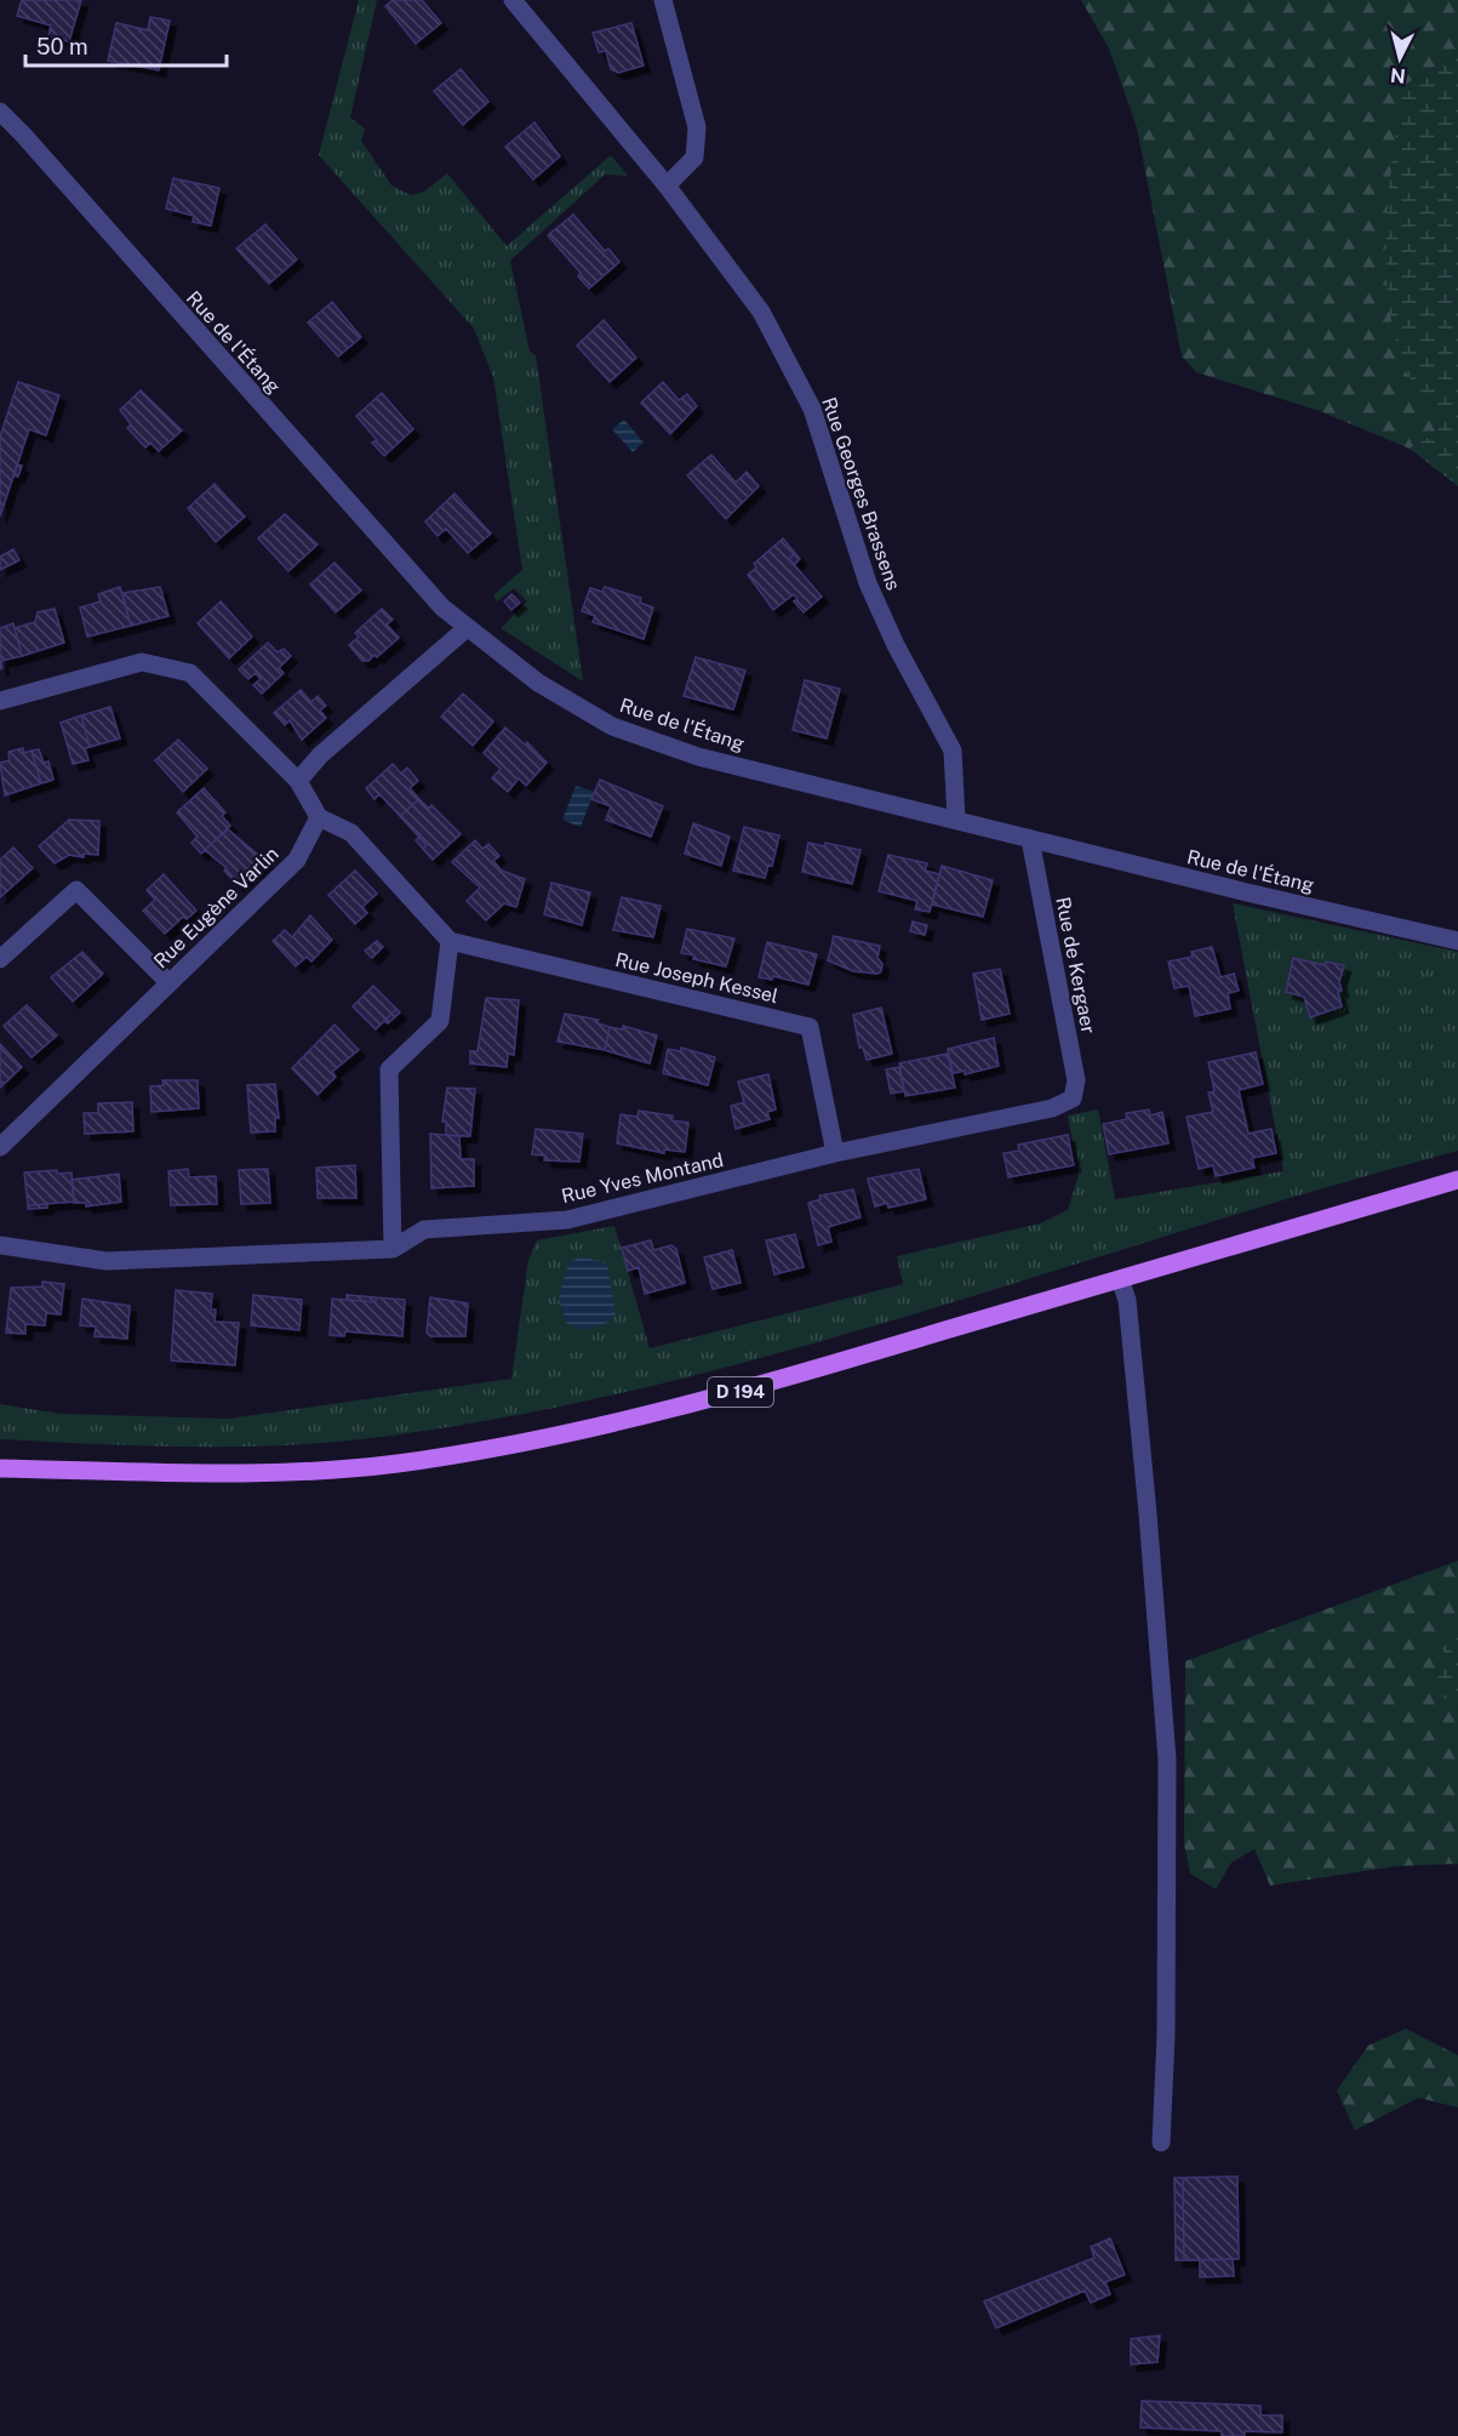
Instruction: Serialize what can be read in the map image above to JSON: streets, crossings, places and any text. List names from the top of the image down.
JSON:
{
  "streets": {
    "main road": ["D 194"],
    "street": [
      "Rue de l'Étang",
      "Rue Georges Brassens",
      "Rue Eugène Varlin",
      "Rue de Kergaer",
      "Rue Joseph Kessel",
      "Rue Yves Montand"
    ]
  },
  "crossings": [
    ["Rue de l'Étang", "Rue Georges Brassens"],
    ["Rue de l'Étang", "Rue de Kergaer"],
    ["Rue de Kergaer", "Rue Yves Montand"],
    ["Rue Joseph Kessel", "Rue Yves Montand"]
  ],
  "scale_bar": "50 m",
  "north": "bottom"
}
